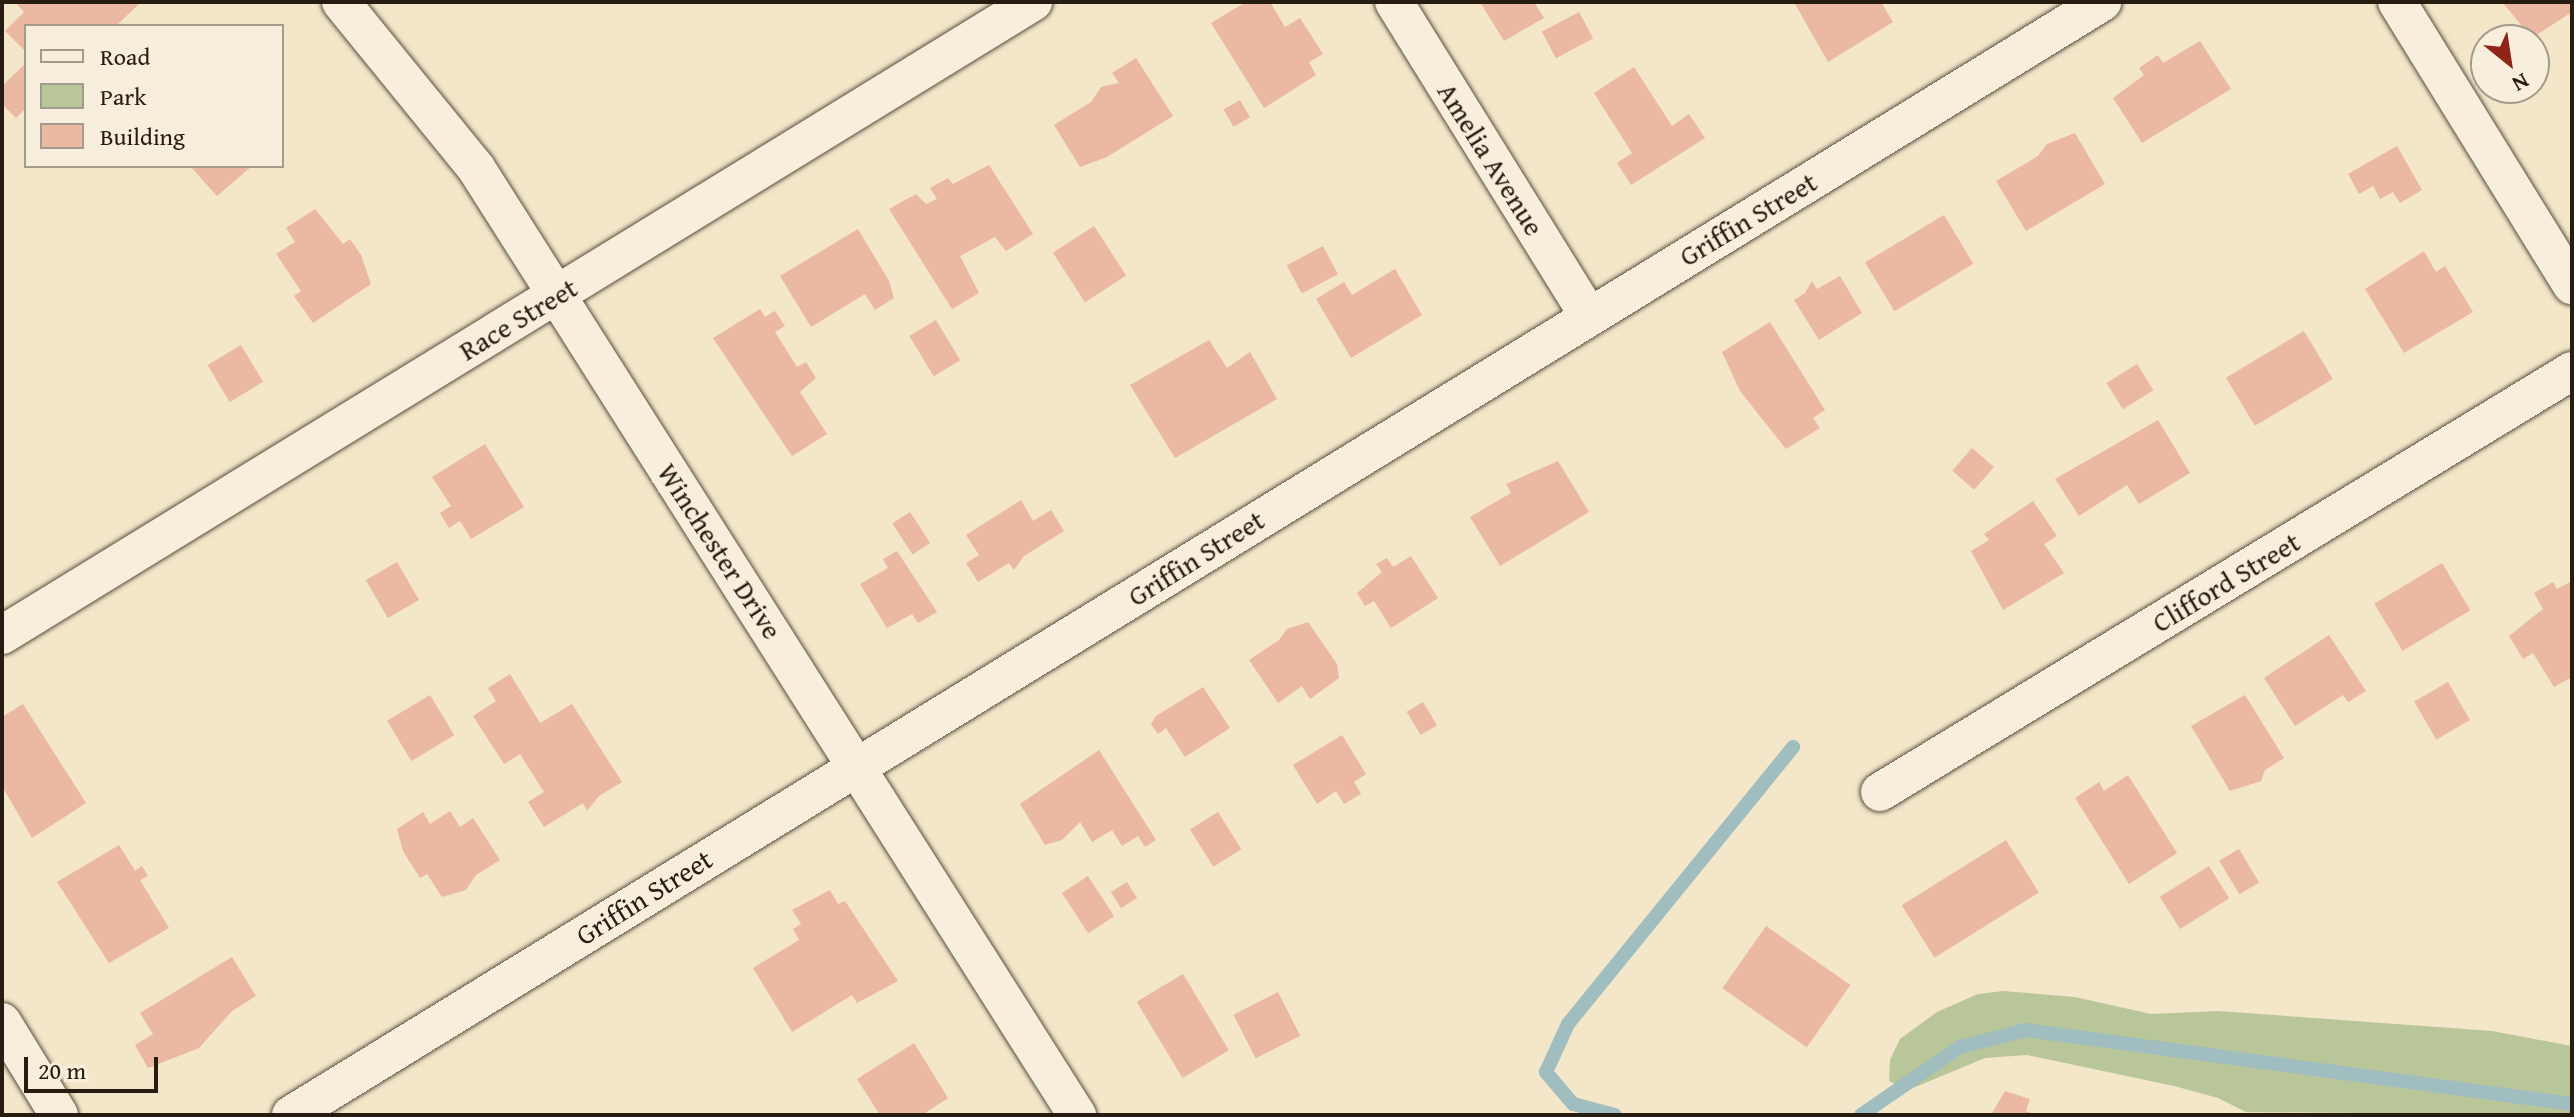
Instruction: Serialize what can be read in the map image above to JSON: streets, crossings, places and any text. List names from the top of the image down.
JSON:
{
  "streets": {
    "street": [
      "Amelia Avenue",
      "Griffin Street",
      "Race Street",
      "Winchester Drive",
      "Clifford Street"
    ]
  },
  "crossings": [
    ["Amelia Avenue", "Griffin Street"],
    ["Griffin Street", "Winchester Drive"],
    ["Race Street", "Winchester Drive"]
  ],
  "legend": ["Road", "Park", "Building"],
  "scale_bar": "20 m",
  "north": "bottom right"
}
